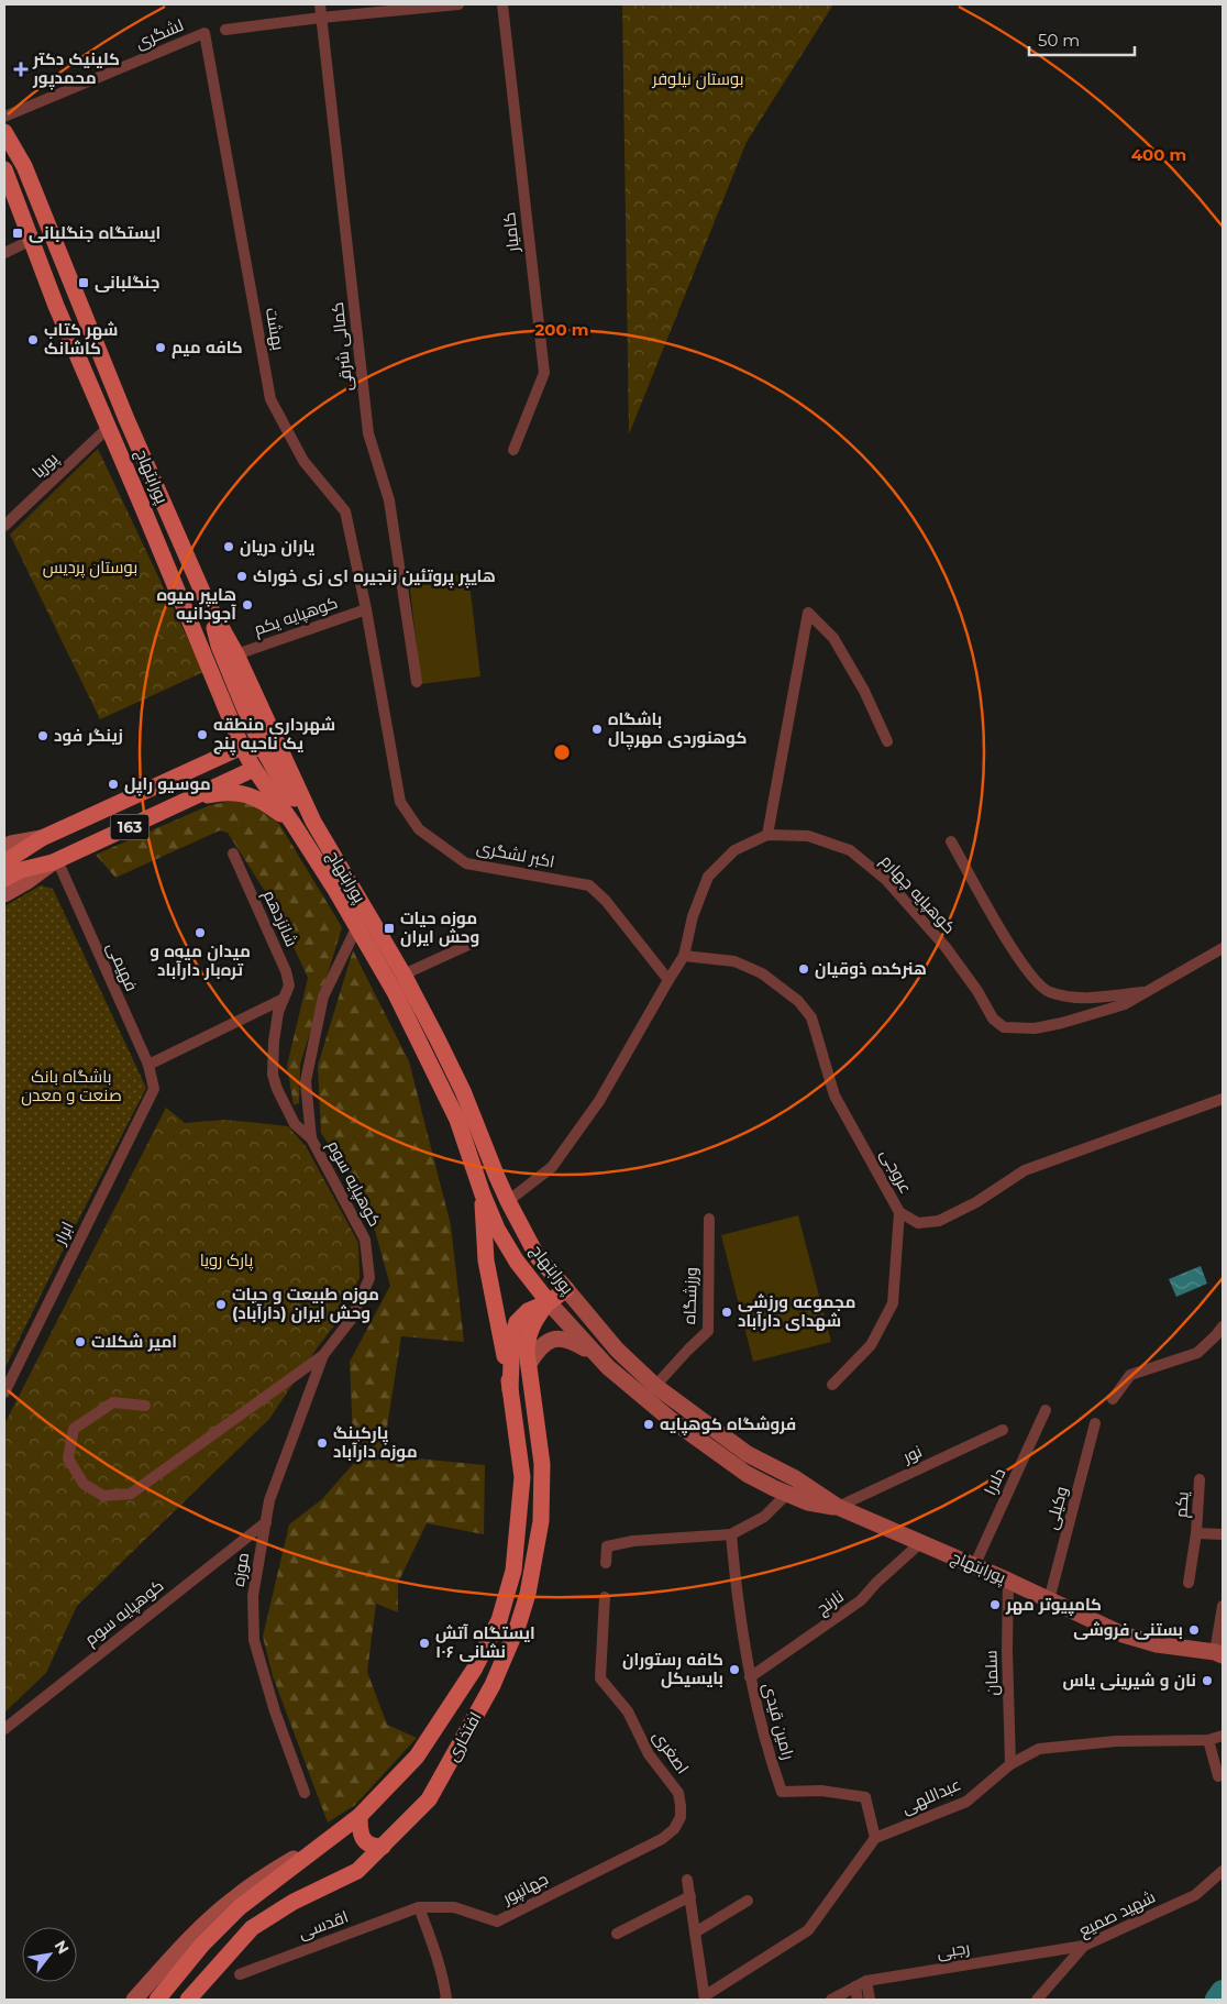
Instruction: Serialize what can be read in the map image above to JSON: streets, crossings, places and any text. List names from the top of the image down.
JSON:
{
  "streets": {
    "main road": ["پورابتهاج", "163", "افتخاری"],
    "street": [
      "لشگری",
      "کامیار",
      "بهشت",
      "کمالی شرقی",
      "پوریا",
      "کوهپایه یکم",
      "اکبر لشگری",
      "کوهپایه چهارم",
      "شانزدهم",
      "فهیمی",
      "عروجی",
      "کوهپایه سوم",
      "ابرار",
      "ورزشگاه",
      "نور",
      "دلارا",
      "یکم",
      "وکیلی",
      "موزه",
      "نارنج",
      "سلمان",
      "رامین قیدی",
      "اصغری",
      "عبداللهی",
      "جهانپور",
      "شهید صمیع",
      "اقدسی",
      "رجبی"
    ]
  },
  "crossings": [
    ["لشگری", "بهشت"],
    ["بهشت", "کوهپایه یکم"],
    ["بهشت", "اکبر لشگری"],
    ["پوریا", "پورابتهاج"],
    ["پورابتهاج", "کوهپایه یکم"],
    ["پورابتهاج", "163"],
    ["پورابتهاج", "کوهپایه چهارم"],
    ["پورابتهاج", "کوهپایه سوم"],
    ["پورابتهاج", "ورزشگاه"],
    ["پورابتهاج", "نور"],
    ["پورابتهاج", "دلارا"],
    ["پورابتهاج", "وکیلی"],
    ["پورابتهاج", "نارنج"],
    ["پورابتهاج", "سلمان"],
    ["پورابتهاج", "افتخاری"],
    ["کوهپایه یکم", "اکبر لشگری"],
    ["163", "فهیمی"],
    ["اکبر لشگری", "کوهپایه چهارم"],
    ["کوهپایه چهارم", "عروجی"],
    ["شانزدهم", "کوهپایه سوم"],
    ["فهیمی", "ابرار"],
    ["کوهپایه سوم", "موزه"],
    ["نارنج", "رامین قیدی"],
    ["سلمان", "عبداللهی"],
    ["رامین قیدی", "عبداللهی"],
    ["اصغری", "جهانپور"],
    ["جهانپور", "اقدسی"],
    ["شهید صمیع", "رجبی"]
  ],
  "parks": [
    "بوستان نیلوفر",
    "بوستان پردیس",
    "باشگاه بانک صنعت و معدن",
    "پارک رویا"
  ],
  "places": {
    "health": ["کلینیک دکتر محمدپور"],
    "transit": ["ایستگاه جنگلبانی", "جنگلبانی", "موزه حیات وحش ایران"],
    "other": [
      "شهر کتاب کاشانک",
      "کافه میم",
      "یاران دریان",
      "هایپر پروتئین زنجیره ای زی خوراک",
      "هایپر میوه آجودانیه",
      "باشگاه کوهنوردی مهرچال",
      "شهرداری منطقه یک ناحیه پنج",
      "زینگر فود",
      "موسیو راپل",
      "میدان میوه و تره‌بار دارآباد",
      "هنرکده ذوقیان",
      "موزه طبیعت و حیات وحش ایران (دارآباد)",
      "مجموعه ورزشی شهدای دارآباد",
      "امیر شکلات",
      "فروشگاه کوهپایه",
      "پارکینگ موزه دارآباد",
      "کامپیوتر مهر",
      "بستنی فروشی",
      "ایستگاه آتش نشانی ۱۰۶",
      "کافه رستوران بایسیکل",
      "نان و شیرینی یاس"
    ]
  },
  "scale_bar": "50 m",
  "north": "top right",
  "rings": ["400 m", "200 m"]
}
